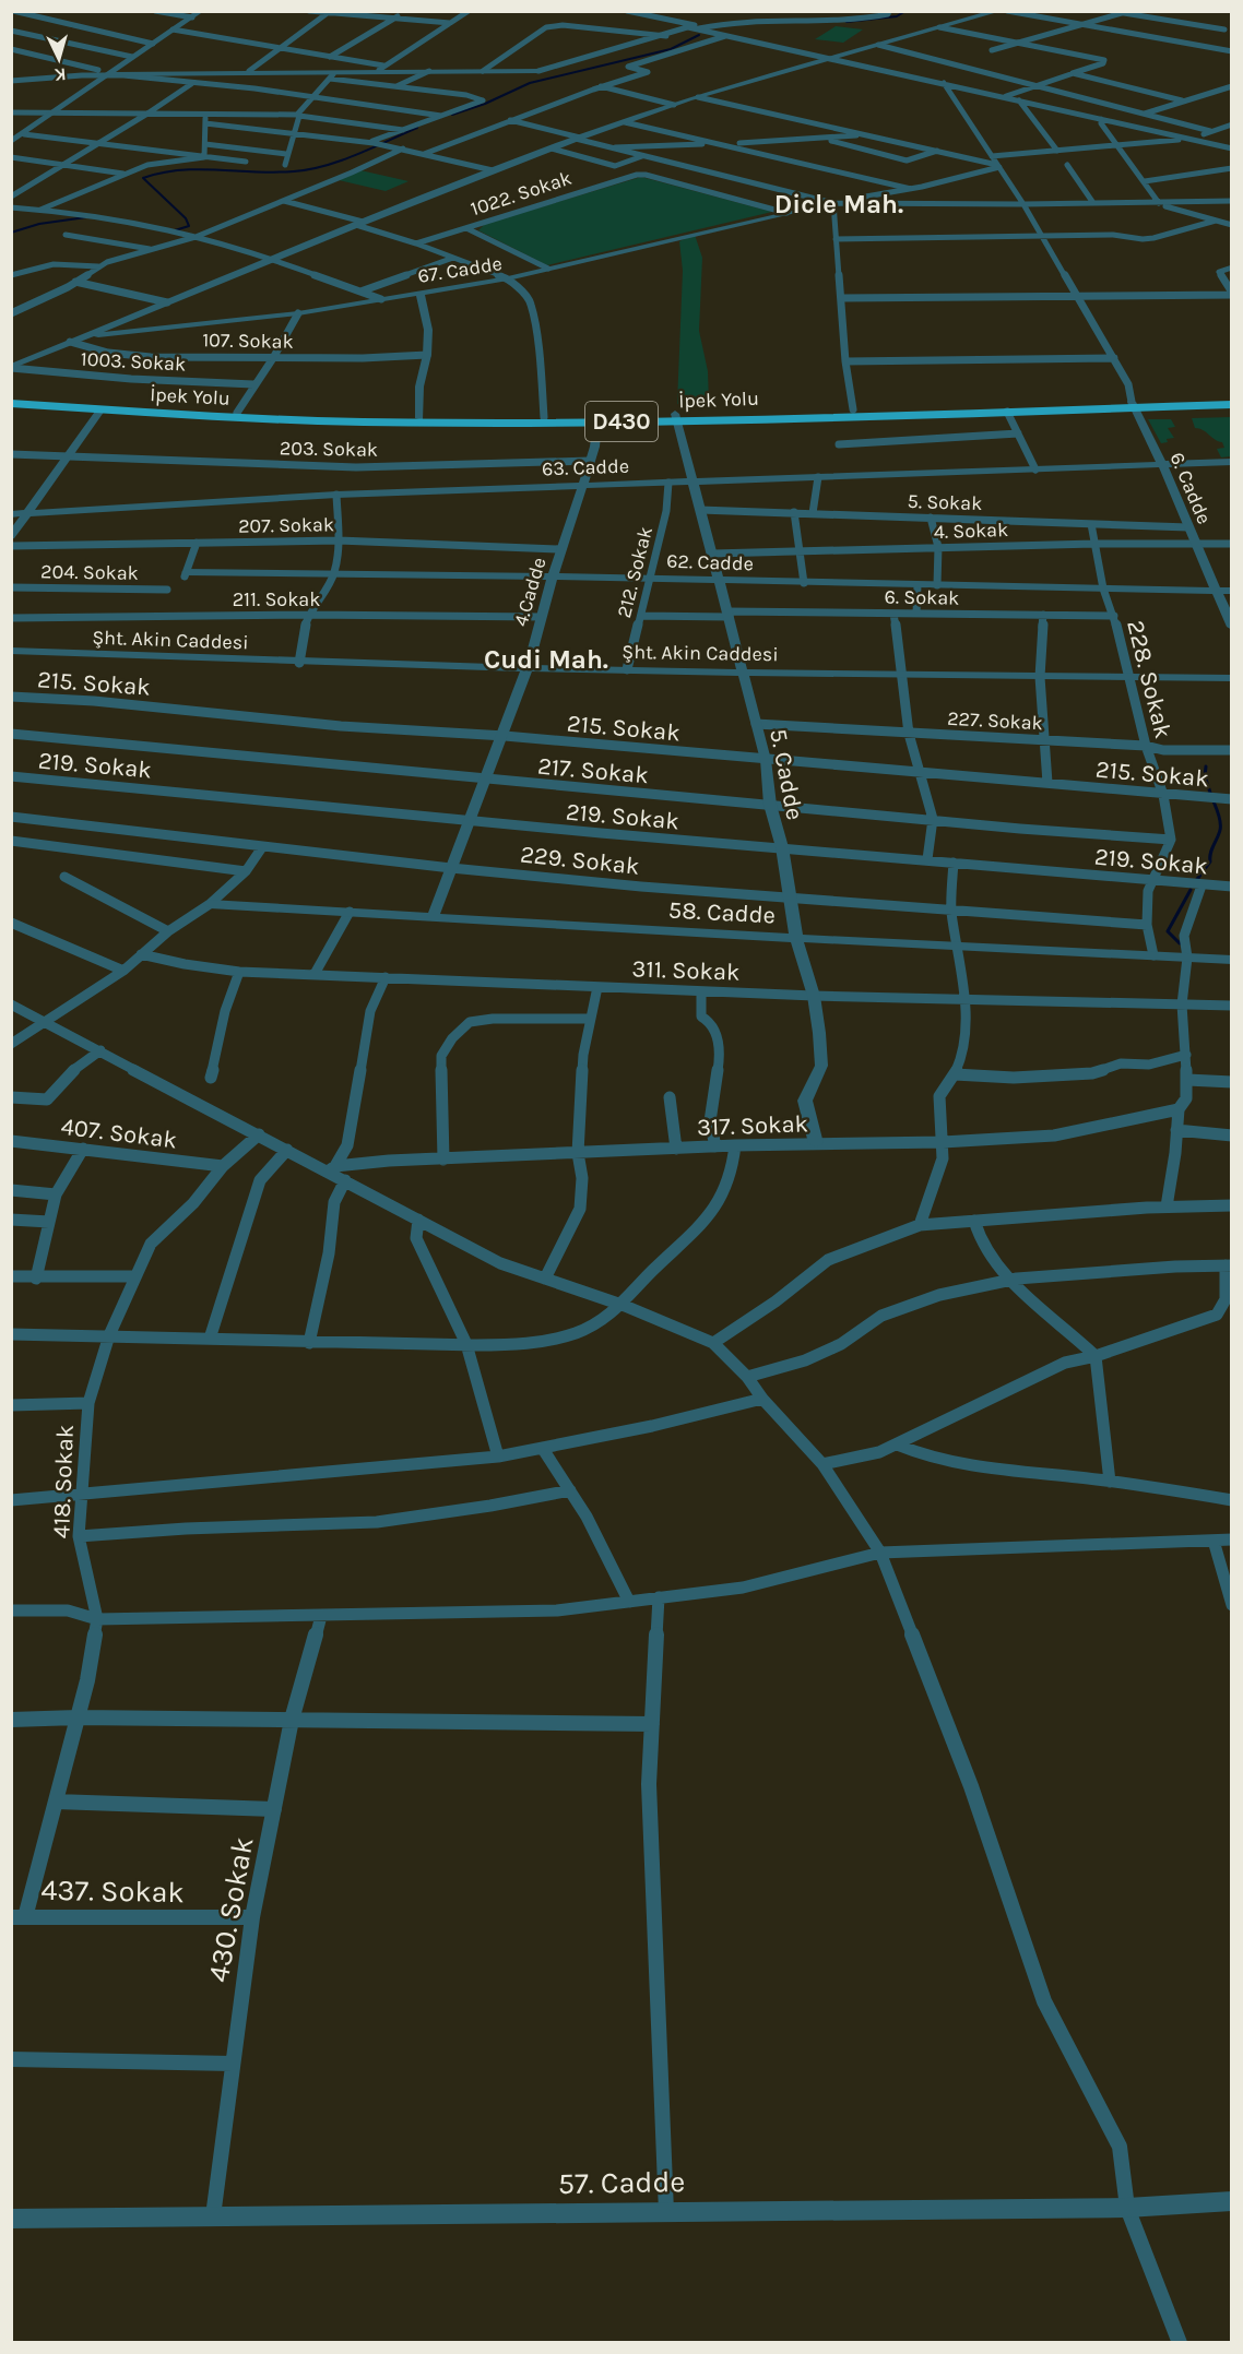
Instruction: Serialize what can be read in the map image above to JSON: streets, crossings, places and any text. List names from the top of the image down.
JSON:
{
  "streets": {
    "highway": ["İpek Yolu", "D430"],
    "street": [
      "1022. Sokak",
      "67. Cadde",
      "107. Sokak",
      "1003. Sokak",
      "203. Sokak",
      "63. Cadde",
      "6. Cadde",
      "5. Sokak",
      "207. Sokak",
      "4. Sokak",
      "62. Cadde",
      "204. Sokak",
      "212. Sokak",
      "4.Cadde",
      "6. Sokak",
      "211. Sokak",
      "Şht. Akin Caddesi",
      "228. Sokak",
      "215. Sokak",
      "227. Sokak",
      "219. Sokak",
      "217. Sokak",
      "5. Cadde",
      "229. Sokak",
      "58. Cadde",
      "311. Sokak",
      "317. Sokak",
      "407. Sokak",
      "418. Sokak",
      "437. Sokak",
      "430. Sokak",
      "57. Cadde"
    ]
  },
  "crossings": [
    ["1022. Sokak", "67. Cadde"],
    ["İpek Yolu", "D430"],
    ["İpek Yolu", "6. Cadde"],
    ["İpek Yolu", "4.Cadde"],
    ["İpek Yolu", "5. Cadde"],
    ["D430", "6. Cadde"],
    ["D430", "5. Cadde"],
    ["203. Sokak", "4.Cadde"],
    ["63. Cadde", "6. Cadde"],
    ["63. Cadde", "212. Sokak"],
    ["63. Cadde", "4.Cadde"],
    ["63. Cadde", "5. Cadde"],
    ["6. Cadde", "5. Sokak"],
    ["6. Cadde", "4. Sokak"],
    ["6. Cadde", "62. Cadde"],
    ["5. Sokak", "228. Sokak"],
    ["5. Sokak", "5. Cadde"],
    ["207. Sokak", "4.Cadde"],
    ["4. Sokak", "228. Sokak"],
    ["4. Sokak", "5. Cadde"],
    ["62. Cadde", "212. Sokak"],
    ["62. Cadde", "4.Cadde"],
    ["62. Cadde", "228. Sokak"],
    ["62. Cadde", "5. Cadde"],
    ["212. Sokak", "6. Sokak"],
    ["212. Sokak", "Şht. Akin Caddesi"],
    ["4.Cadde", "211. Sokak"],
    ["4.Cadde", "Şht. Akin Caddesi"],
    ["4.Cadde", "215. Sokak"],
    ["4.Cadde", "219. Sokak"],
    ["4.Cadde", "217. Sokak"],
    ["4.Cadde", "229. Sokak"],
    ["4.Cadde", "58. Cadde"],
    ["6. Sokak", "228. Sokak"],
    ["6. Sokak", "5. Cadde"],
    ["Şht. Akin Caddesi", "228. Sokak"],
    ["Şht. Akin Caddesi", "5. Cadde"],
    ["228. Sokak", "215. Sokak"],
    ["228. Sokak", "227. Sokak"],
    ["228. Sokak", "217. Sokak"],
    ["215. Sokak", "5. Cadde"],
    ["227. Sokak", "5. Cadde"],
    ["219. Sokak", "5. Cadde"],
    ["217. Sokak", "5. Cadde"],
    ["5. Cadde", "229. Sokak"],
    ["5. Cadde", "58. Cadde"],
    ["5. Cadde", "311. Sokak"],
    ["5. Cadde", "317. Sokak"],
    ["407. Sokak", "418. Sokak"],
    ["418. Sokak", "437. Sokak"],
    ["437. Sokak", "430. Sokak"],
    ["430. Sokak", "57. Cadde"]
  ],
  "districts": ["Dicle Mah.", "Cudi Mah."],
  "north": "bottom"
}
